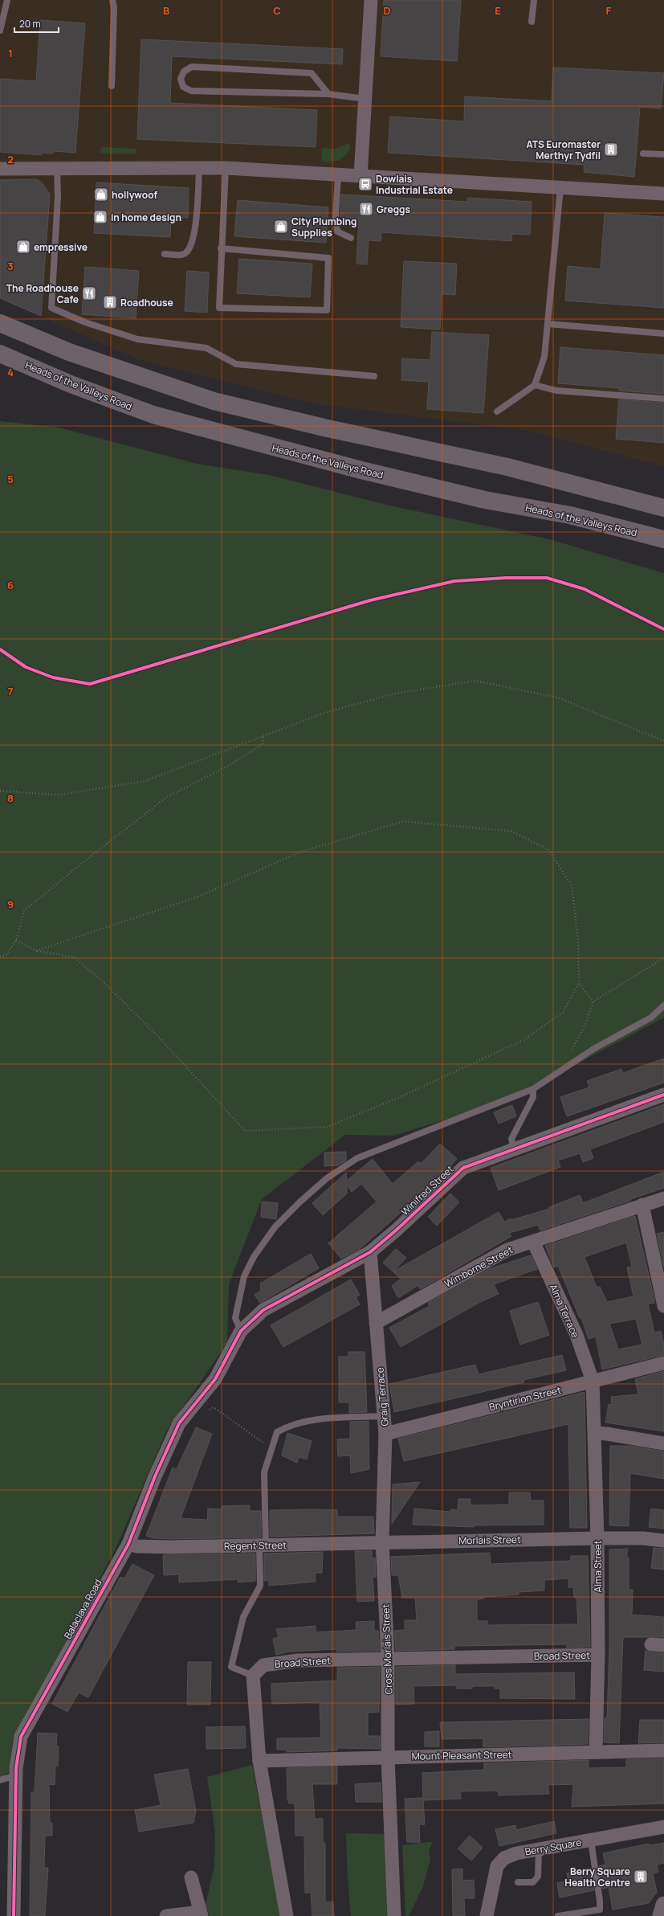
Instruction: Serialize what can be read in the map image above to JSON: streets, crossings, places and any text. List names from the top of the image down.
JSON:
{
  "streets": {
    "highway": ["Heads of the Valleys Road"],
    "street": [
      "Winifred Street",
      "Wimborne Street",
      "Alma Terrace",
      "Graig Terrace",
      "Bryntirion Street",
      "Morlais Street",
      "Regent Street",
      "Alma Street",
      "Balaclava Road",
      "Cross Morlais Street",
      "Broad Street",
      "Mount Pleasant Street",
      "Berry Square"
    ]
  },
  "crossings": [
    ["Winifred Street", "Graig Terrace"],
    ["Winifred Street", "Balaclava Road"],
    ["Wimborne Street", "Alma Terrace"],
    ["Wimborne Street", "Graig Terrace"],
    ["Alma Terrace", "Bryntirion Street"],
    ["Alma Terrace", "Alma Street"],
    ["Graig Terrace", "Bryntirion Street"],
    ["Graig Terrace", "Morlais Street"],
    ["Graig Terrace", "Regent Street"],
    ["Graig Terrace", "Cross Morlais Street"],
    ["Bryntirion Street", "Alma Street"],
    ["Morlais Street", "Regent Street"],
    ["Morlais Street", "Alma Street"],
    ["Morlais Street", "Cross Morlais Street"],
    ["Regent Street", "Balaclava Road"],
    ["Regent Street", "Cross Morlais Street"],
    ["Alma Street", "Broad Street"],
    ["Alma Street", "Mount Pleasant Street"],
    ["Cross Morlais Street", "Broad Street"],
    ["Cross Morlais Street", "Mount Pleasant Street"]
  ],
  "places": {
    "building": ["ATS Euromaster Merthyr Tydfil", "Roadhouse", "Berry Square Health Centre"],
    "bus stop": ["Dowlais Industrial Estate"],
    "shop": [
      "hollywoof",
      "in home design",
      "City Plumbing Supplies",
      "empressive"
    ],
    "restaurant": ["Greggs", "The Roadhouse Cafe"]
  },
  "scale_bar": "20 m",
  "grid": {
    "columns": [
      "B",
      "C",
      "D",
      "E",
      "F"
    ],
    "rows": [
      "1",
      "2",
      "3",
      "4",
      "5",
      "6",
      "7",
      "8",
      "9"
    ]
  }
}
